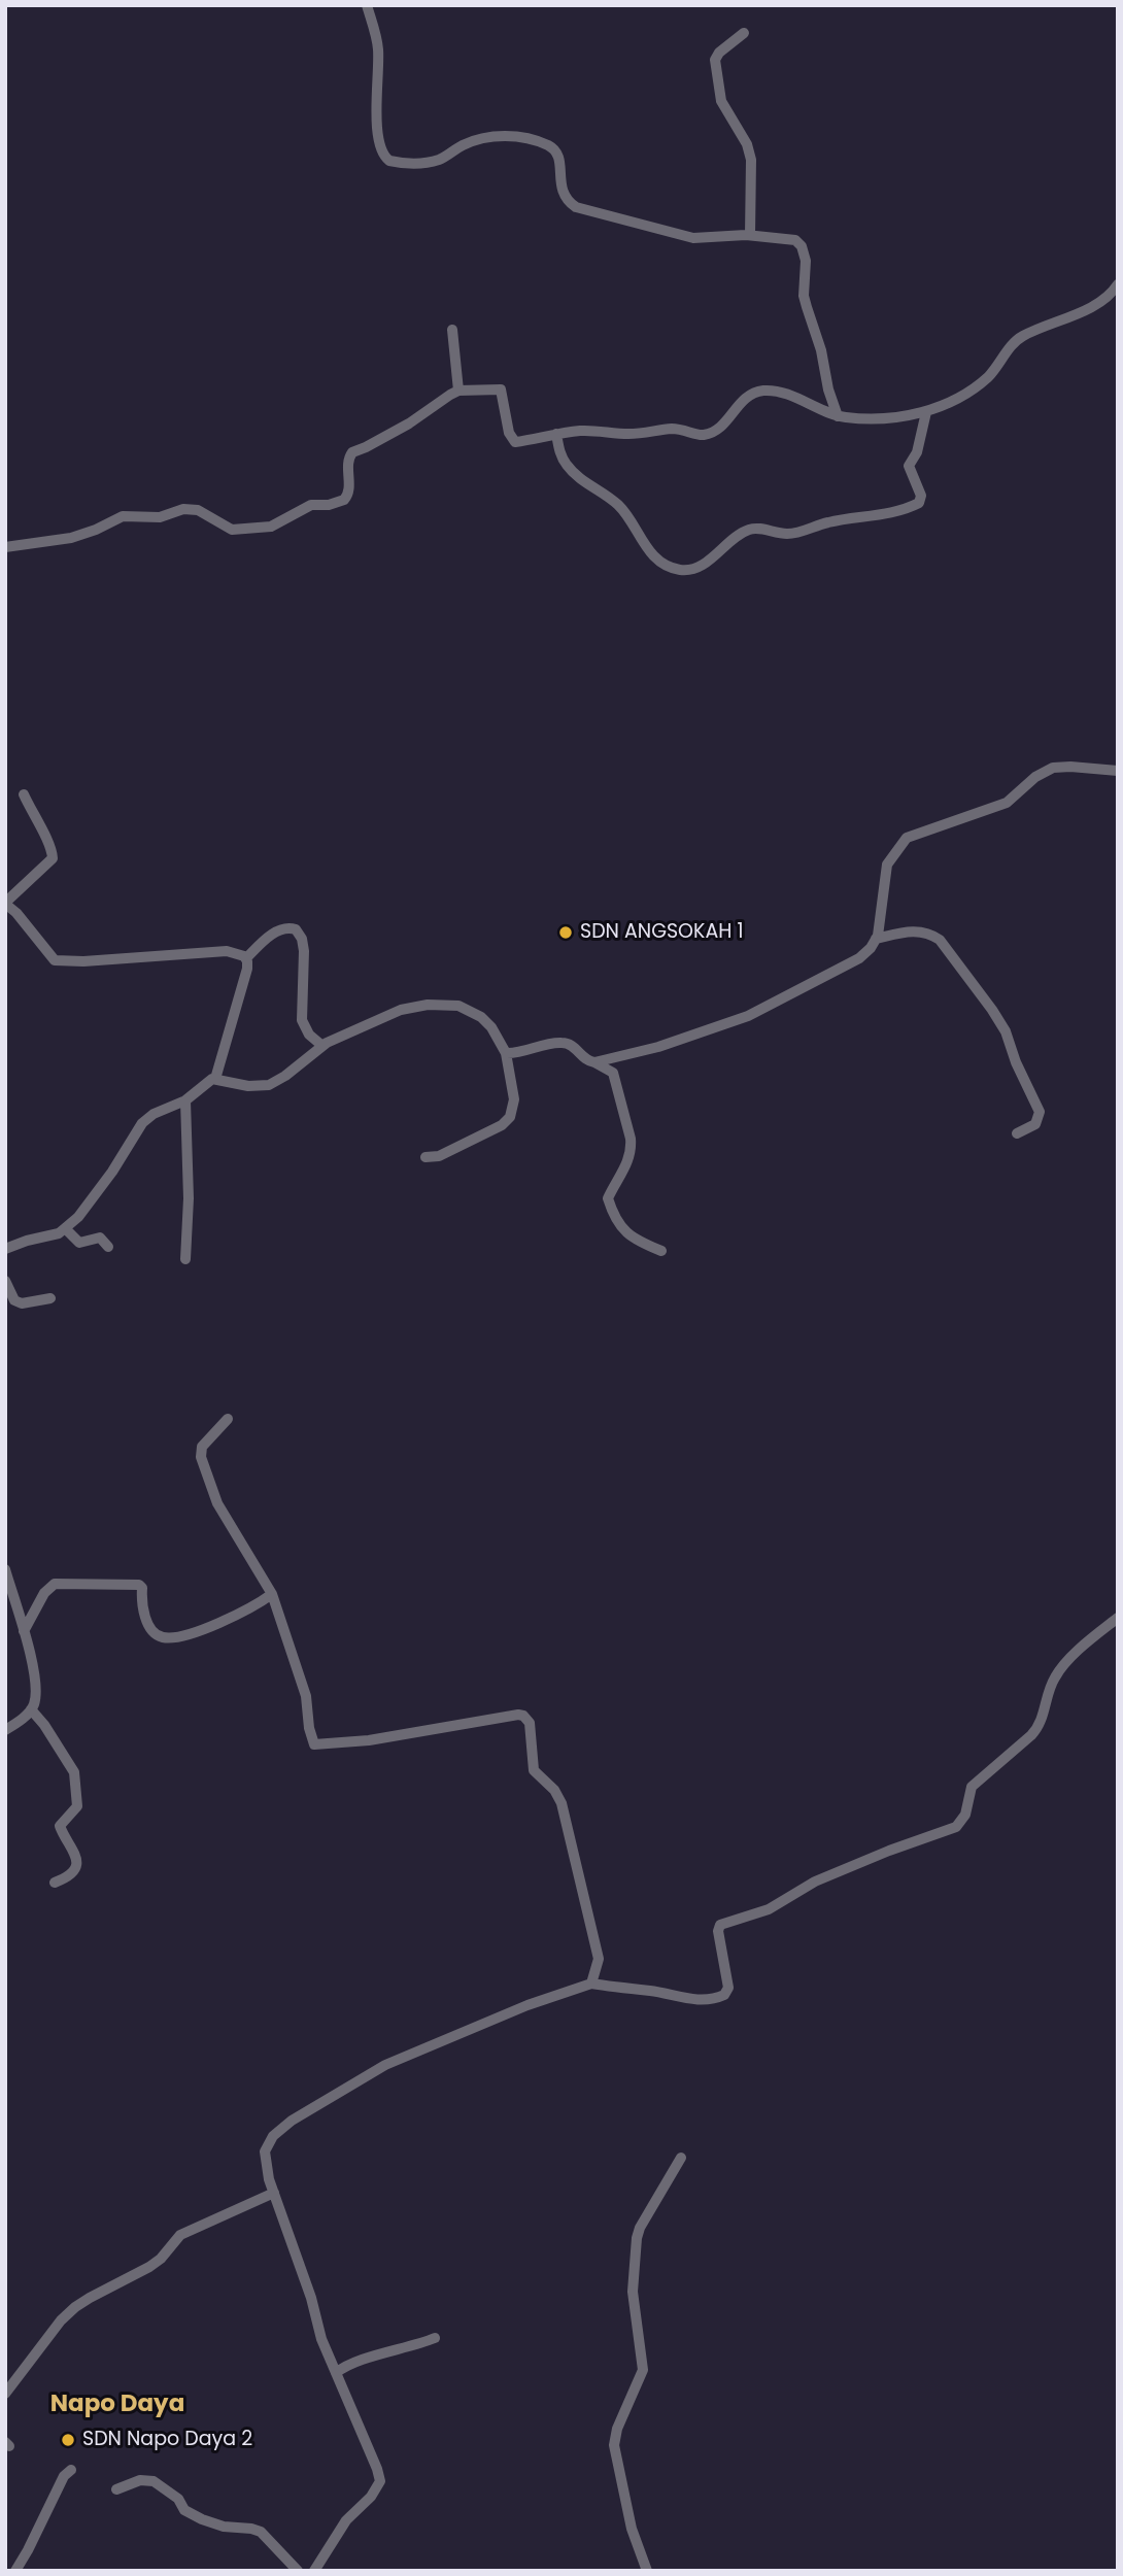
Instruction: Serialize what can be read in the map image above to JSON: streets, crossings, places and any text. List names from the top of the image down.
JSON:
{
  "districts": ["Napo Daya"],
  "places": ["SDN ANGSOKAH 1", "SDN Napo Daya 2"]
}
